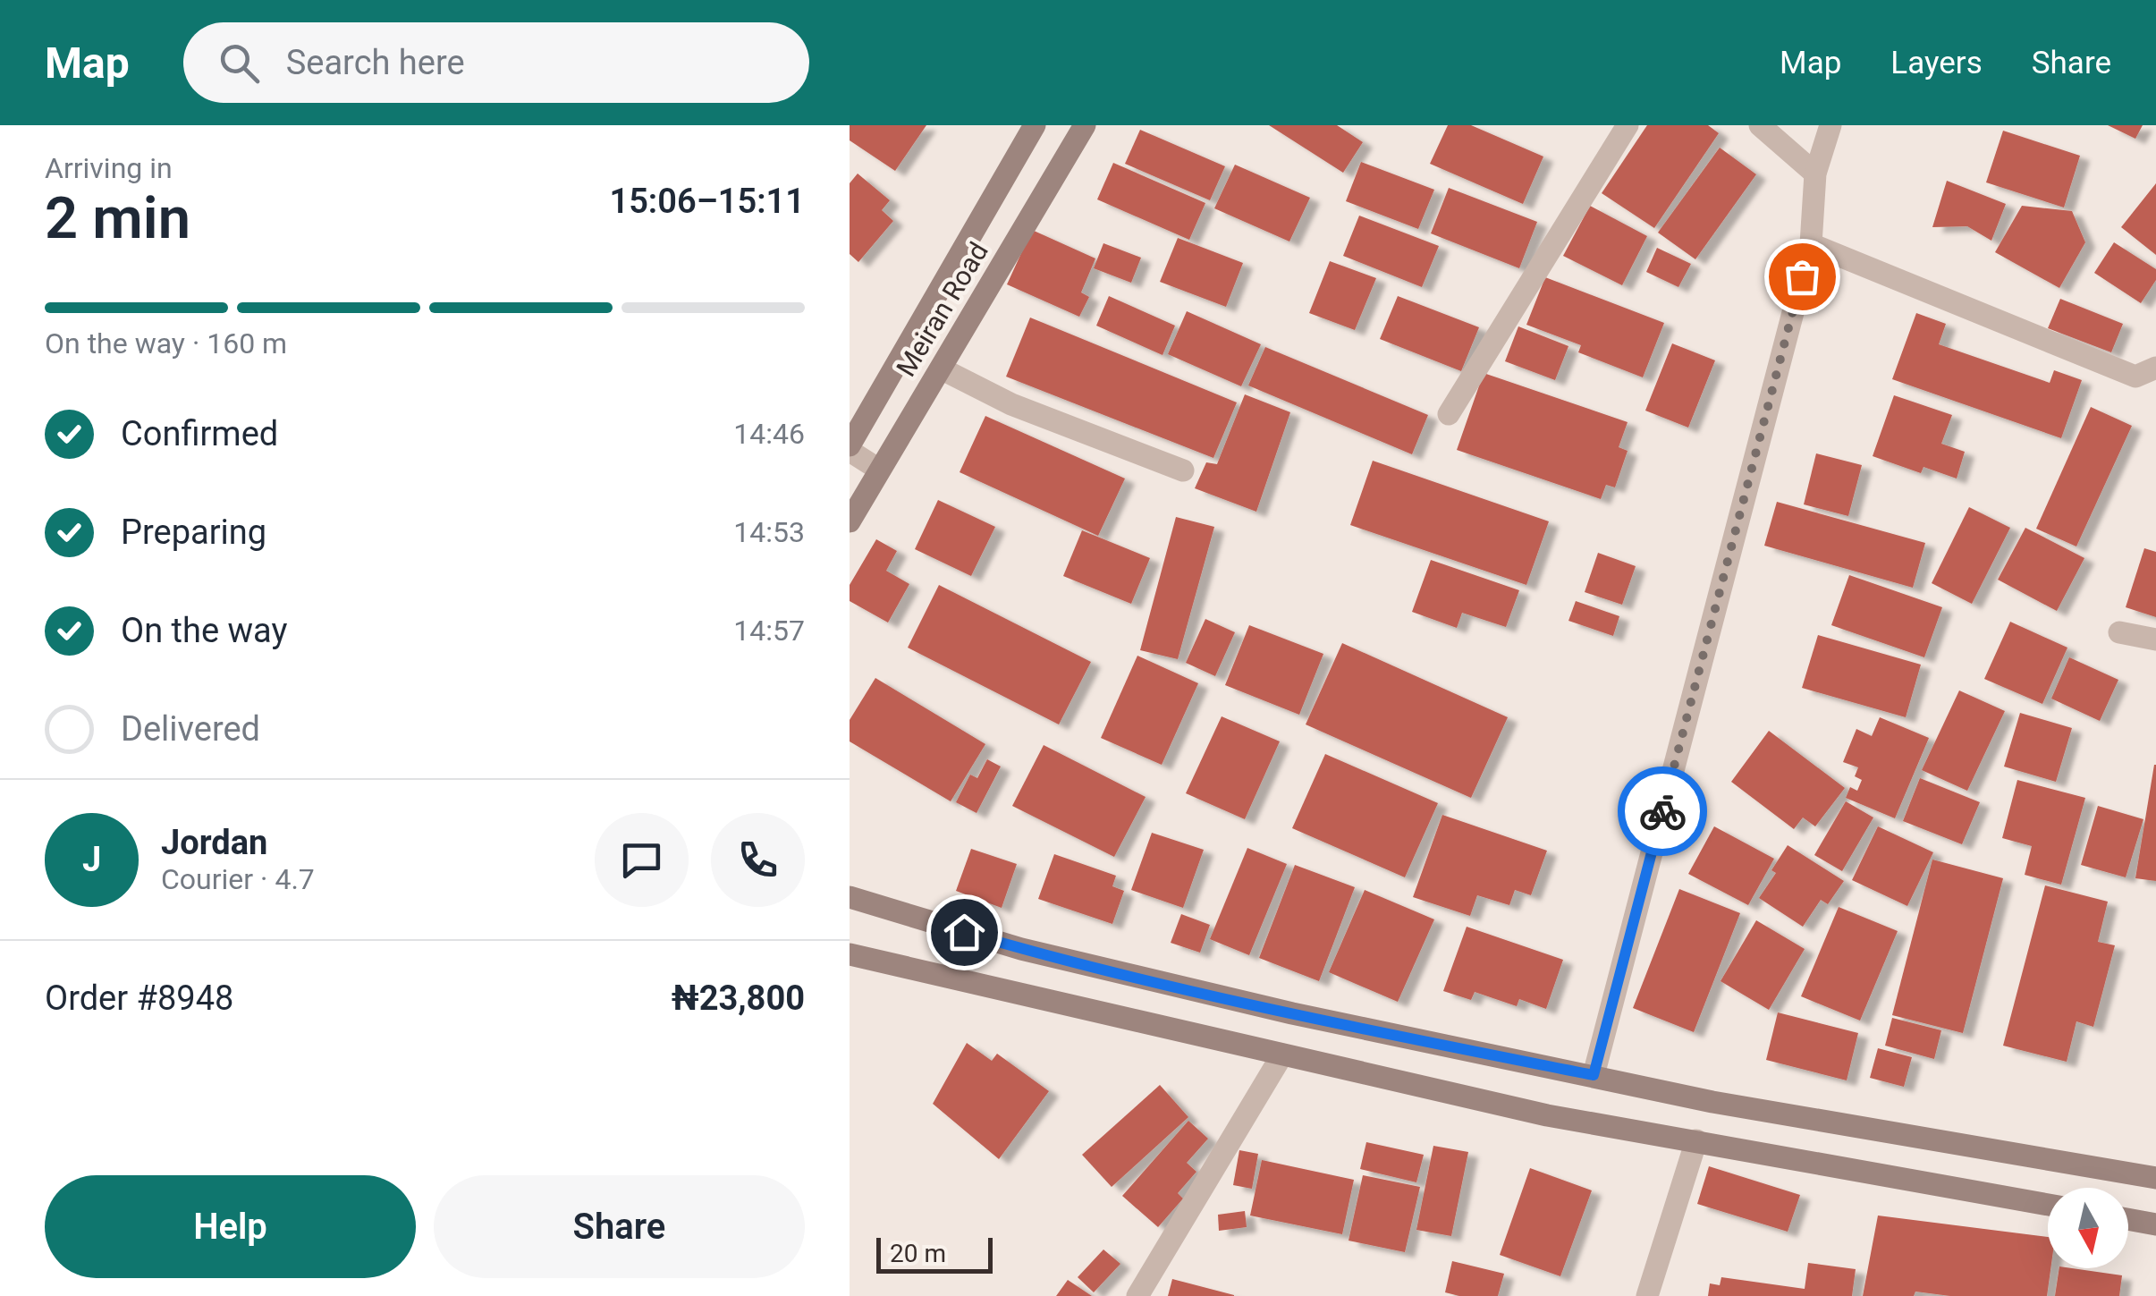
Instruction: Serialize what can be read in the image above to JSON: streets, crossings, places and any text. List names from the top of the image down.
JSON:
{
  "streets": {
    "street": ["Meiran Road"]
  },
  "scale_bar": "20 m",
  "north": "bottom",
  "page": {
    "header": "Map",
    "search": "Search here",
    "nav": ["Map", "Layers", "Share"],
    "heading": ["2 min", "Arriving in", "15:06–15:11"],
    "panel": [
      "Jordan",
      "Courier · 4.7",
      "Order #8948",
      "₦23,800"
    ],
    "bar": "On the way · 160 m",
    "list": [
      ["Confirmed", "14:46"],
      ["Preparing", "14:53"],
      ["On the way", "14:57"],
      "Delivered"
    ],
    "round": "J",
    "buttons": ["Help", "Share"],
    "scale": "20 m"
  }
}
